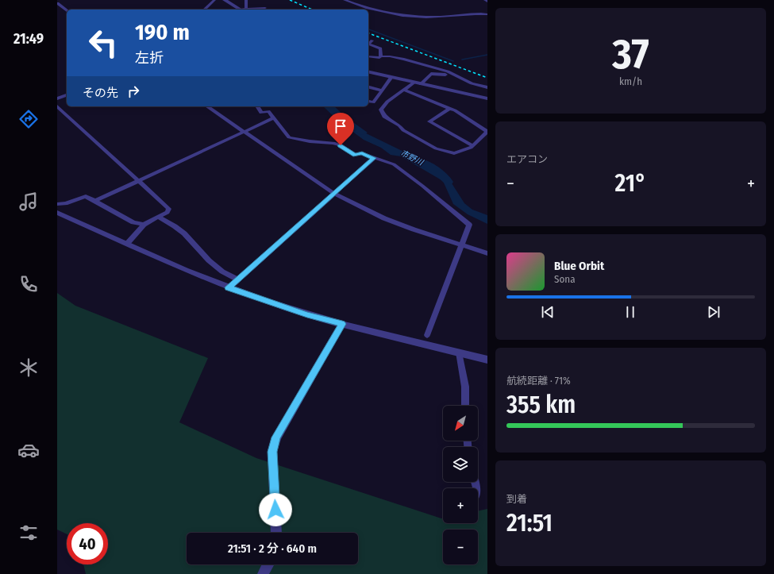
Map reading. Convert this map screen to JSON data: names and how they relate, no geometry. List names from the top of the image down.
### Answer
{
  "water": ["市野川"],
  "north": "bottom left",
  "page": {
    "tabs": "21:49",
    "tile": [
      ["37", "km/h"],
      "エアコン",
      ["航続距離 · 71%", "355 km"],
      ["到着", "21:51"]
    ],
    "turn": ["190 m", "左折"],
    "then": "その先",
    "heat": ["−", "21°", "+"],
    "song": ["Blue Orbit", "Sona"],
    "map_buttons": ["+", "−"],
    "limit": "40",
    "trip": "21:51 · 2 分 · 640 m"
  }
}
